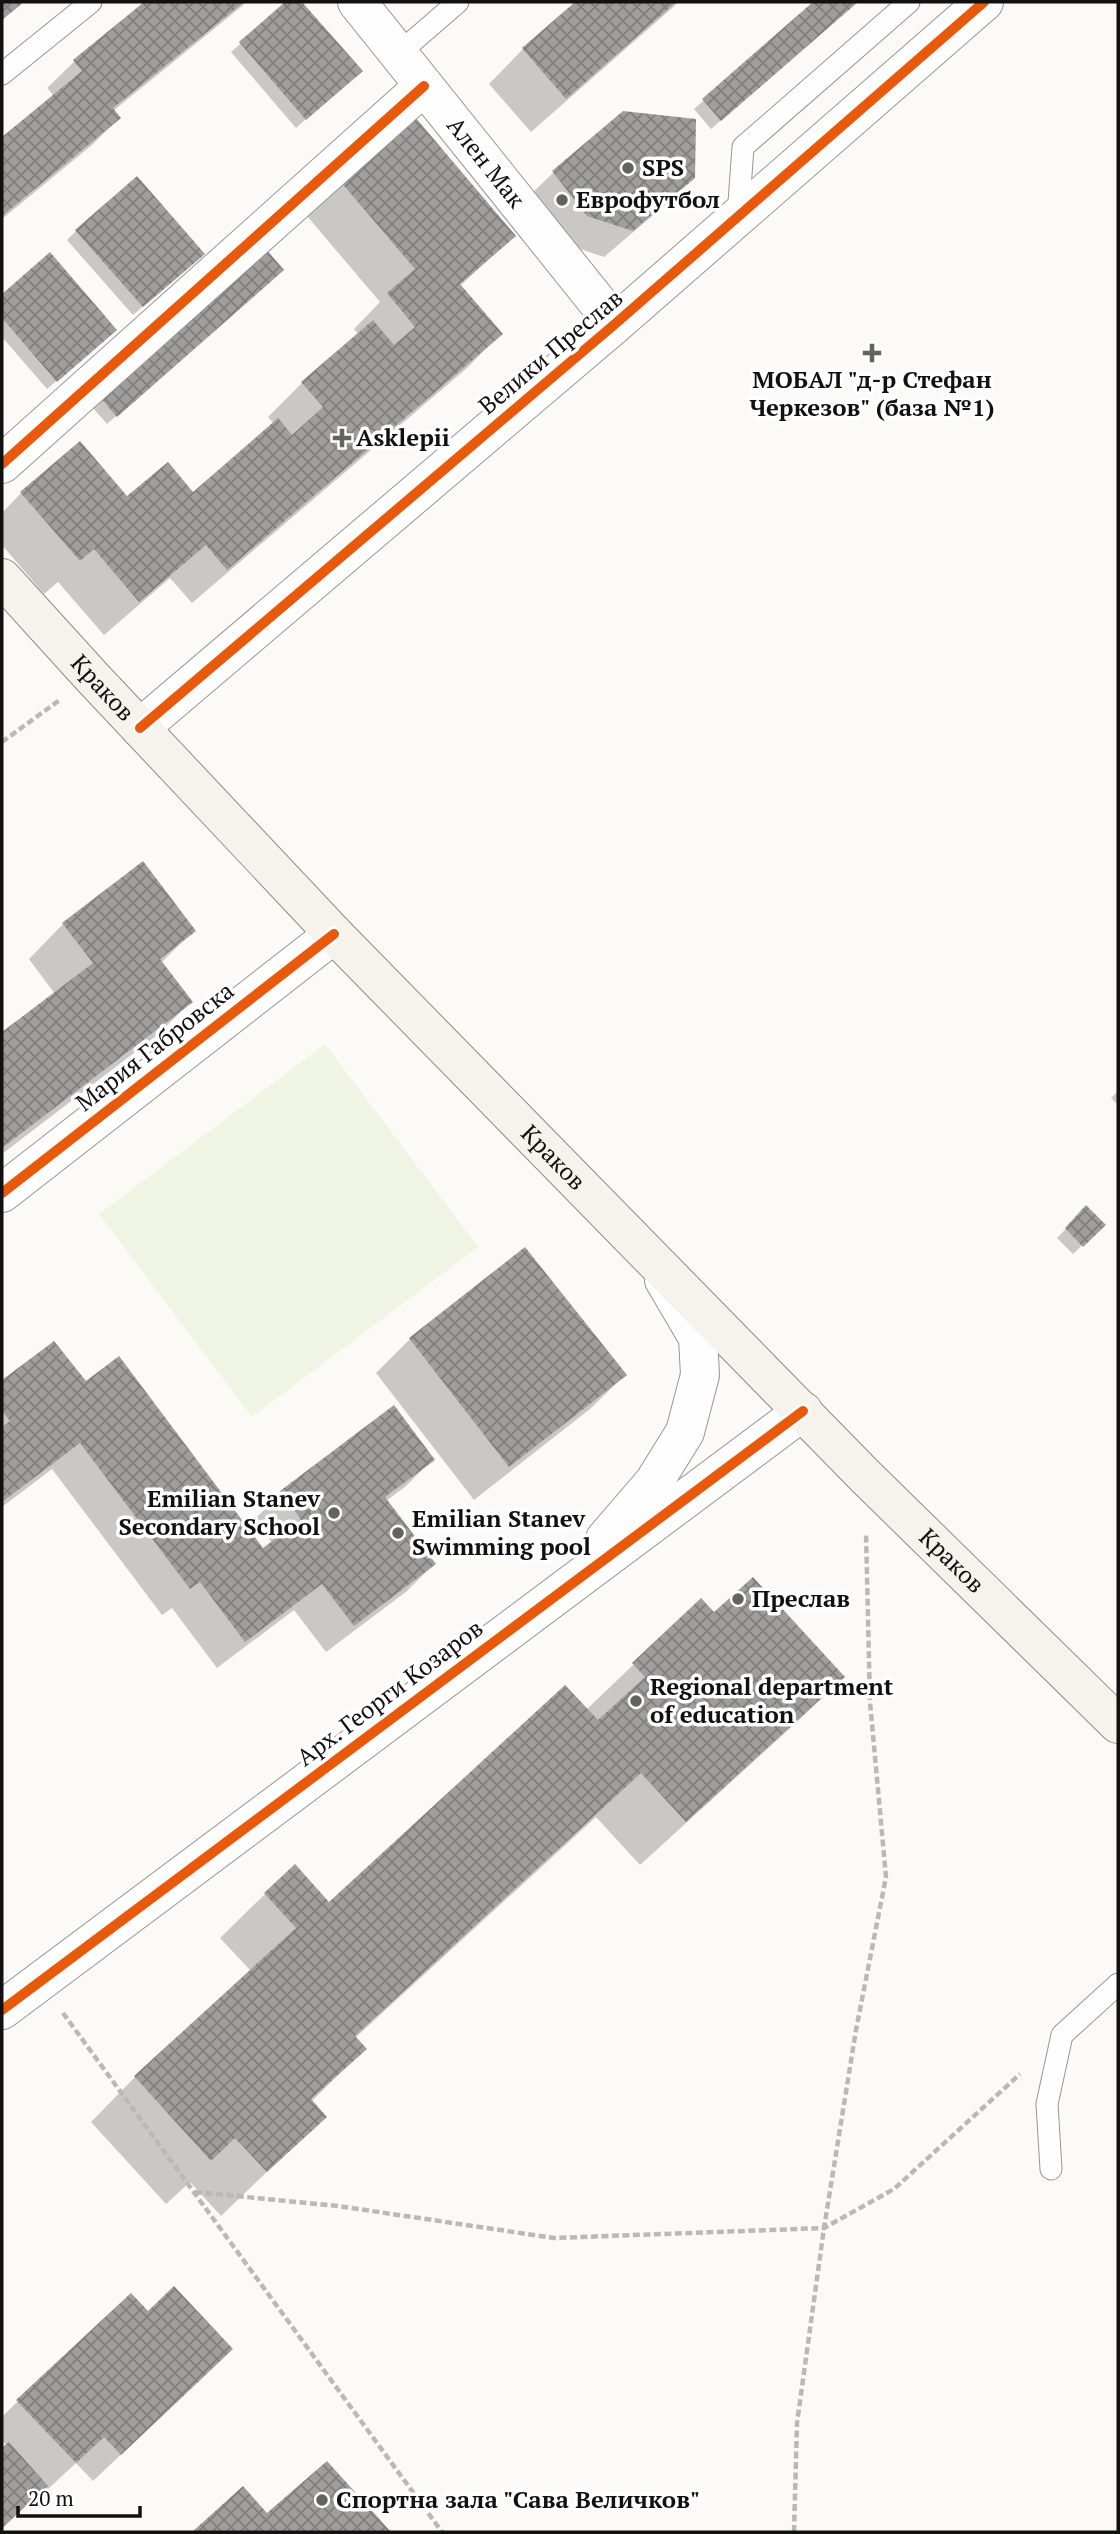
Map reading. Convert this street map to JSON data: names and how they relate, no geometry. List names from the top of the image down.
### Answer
{
  "streets": {
    "main road": ["Краков"],
    "street": [
      "Ален Мак",
      "Велики Преслав",
      "Мария Габровска",
      "Арх. Георги Козаров"
    ]
  },
  "crossings": [
    ["Ален Мак", "Велики Преслав"],
    ["Велики Преслав", "Краков"],
    ["Краков", "Мария Габровска"],
    ["Краков", "Арх. Георги Козаров"]
  ],
  "places": {
    "other": [
      "SPS",
      "Еврофутбол",
      "Emilian Stanev Secondary School",
      "Emilian Stanev Swimming pool",
      "Преслав",
      "Regional department of education",
      "Спортна зала \"Сава Величков\""
    ],
    "health": ["МОБАЛ \"д-р Стефан Черкезов\" (база №1)", "Asklepii"]
  },
  "scale_bar": "20 m"
}
